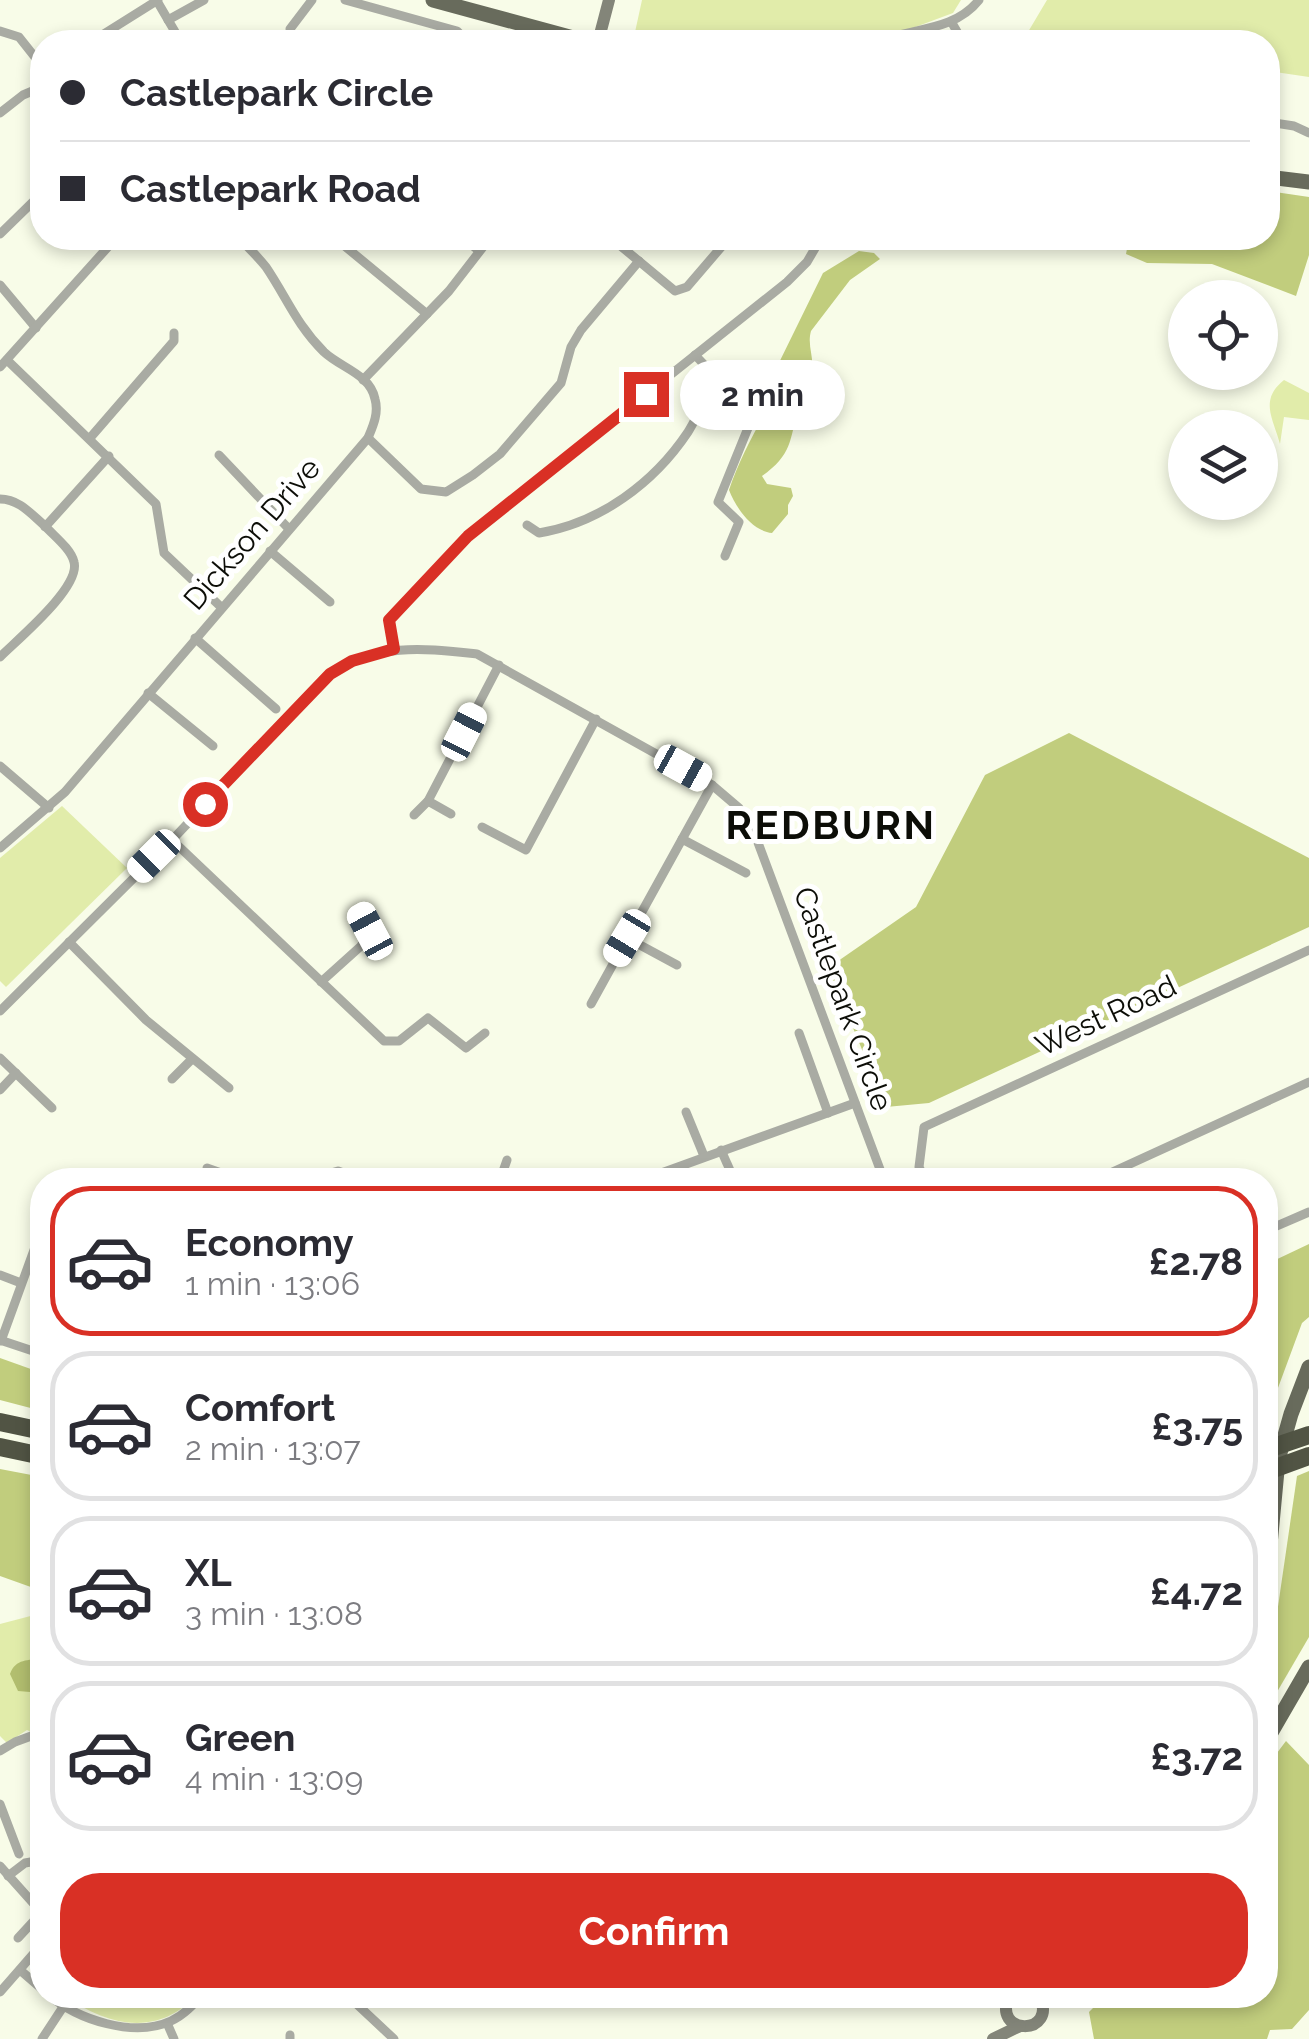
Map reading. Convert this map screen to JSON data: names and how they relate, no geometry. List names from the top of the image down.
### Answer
{
  "streets": {
    "street": ["Dickson Drive", "Castlepark Circle", "West Road"]
  },
  "districts": ["REDBURN"],
  "page": {
    "banner": ["Castlepark Circle", "Castlepark Road"],
    "bubble": "2 min",
    "list": [
      {
        "name": "Economy",
        "note": "1 min · 13:06",
        "value": "£2.78"
      },
      {
        "name": "Comfort",
        "note": "2 min · 13:07",
        "value": "£3.75"
      },
      {
        "name": "XL",
        "note": "3 min · 13:08",
        "value": "£4.72"
      },
      {
        "name": "Green",
        "note": "4 min · 13:09",
        "value": "£3.72"
      }
    ],
    "buttons": "Confirm"
  }
}
